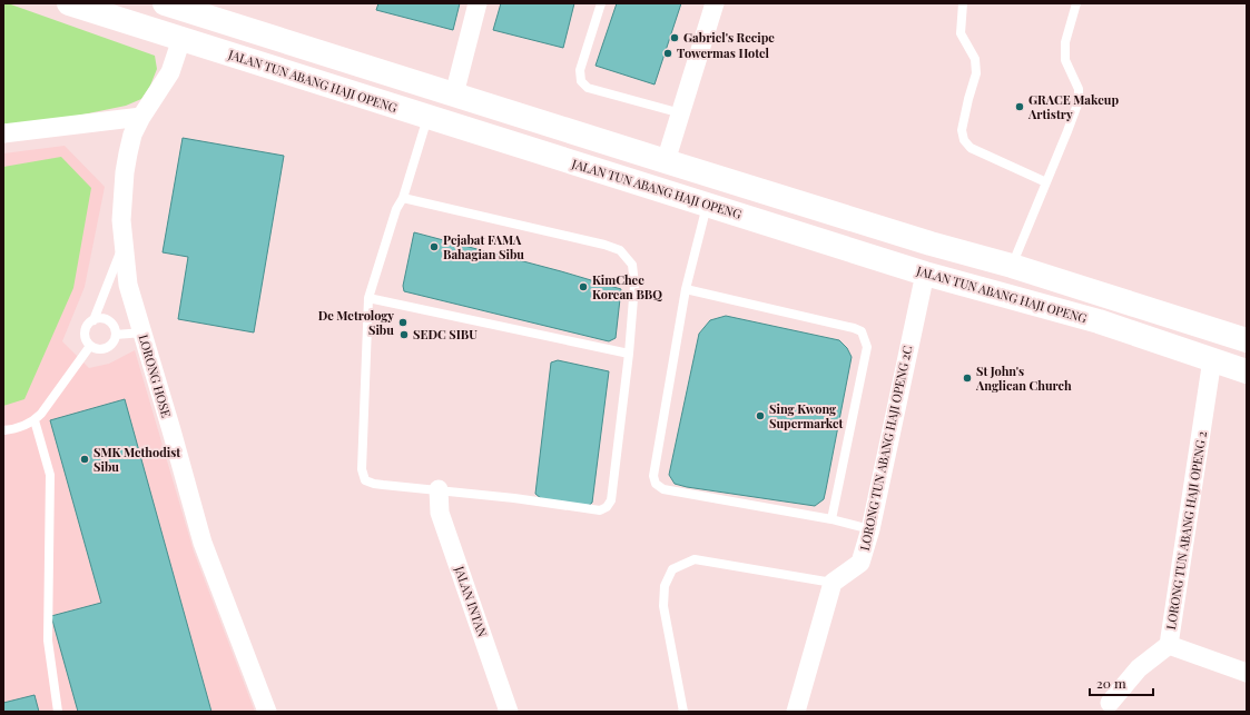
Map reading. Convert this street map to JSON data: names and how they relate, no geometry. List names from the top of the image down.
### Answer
{
  "streets": {
    "main road": ["JALAN TUN ABANG HAJI OPENG"],
    "street": [
      "LORONG HOSE",
      "LORONG TUN ABANG HAJI OPENG 2C",
      "LORONG TUN ABANG HAJI OPENG 2",
      "JALAN INTAN"
    ]
  },
  "crossings": [
    ["JALAN TUN ABANG HAJI OPENG", "LORONG HOSE"],
    ["JALAN TUN ABANG HAJI OPENG", "LORONG TUN ABANG HAJI OPENG 2C"],
    ["JALAN TUN ABANG HAJI OPENG", "LORONG TUN ABANG HAJI OPENG 2"]
  ],
  "places": [
    "Gabriel's Recipe",
    "Towermas Hotel",
    "GRACE Makeup Artistry",
    "Pejabat FAMA Bahagian Sibu",
    "KimChee Korean BBQ",
    "De Metrology Sibu",
    "SEDC SIBU",
    "St John's Anglican Church",
    "Sing Kwong Supermarket",
    "SMK Methodist Sibu"
  ],
  "scale_bar": "20 m"
}
